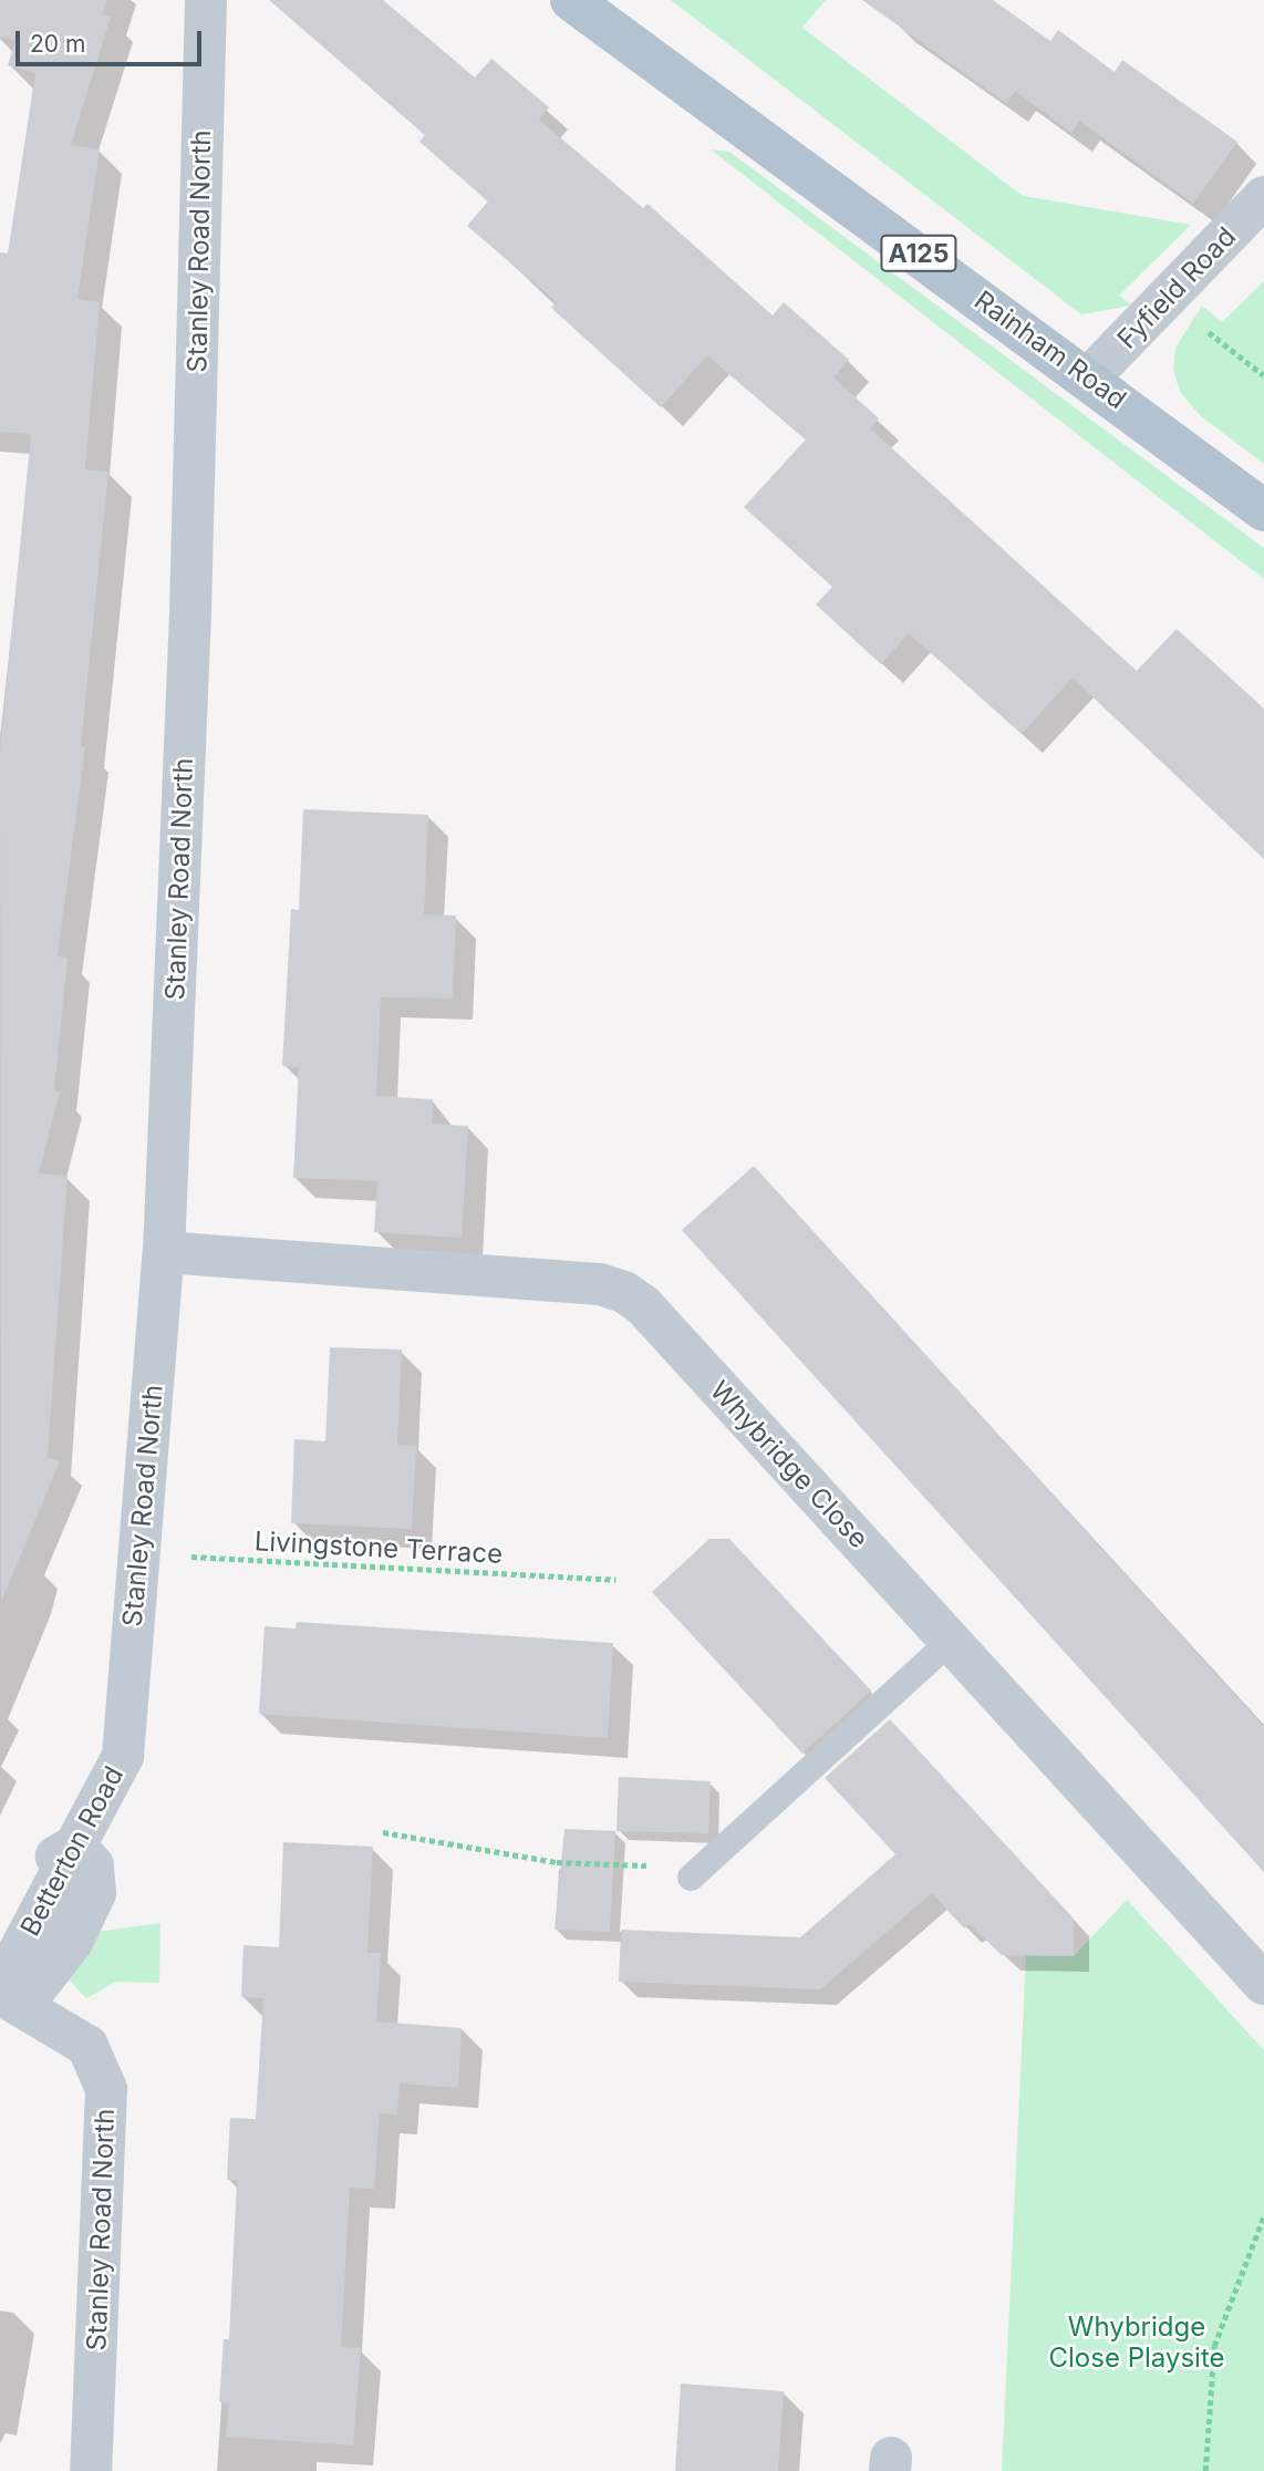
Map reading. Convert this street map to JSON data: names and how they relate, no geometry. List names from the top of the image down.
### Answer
{
  "streets": {
    "main road": ["A125", "Rainham Road"],
    "street": [
      "Stanley Road North",
      "Fyfield Road",
      "Whybridge Close",
      "Betterton Road"
    ],
    "path": ["Livingstone Terrace"]
  },
  "crossings": [
    ["Stanley Road North", "Whybridge Close"],
    ["Stanley Road North", "Livingstone Terrace"],
    ["Stanley Road North", "Betterton Road"],
    ["Fyfield Road", "Rainham Road"]
  ],
  "parks": ["Whybridge Close Playsite"],
  "scale_bar": "20 m"
}
